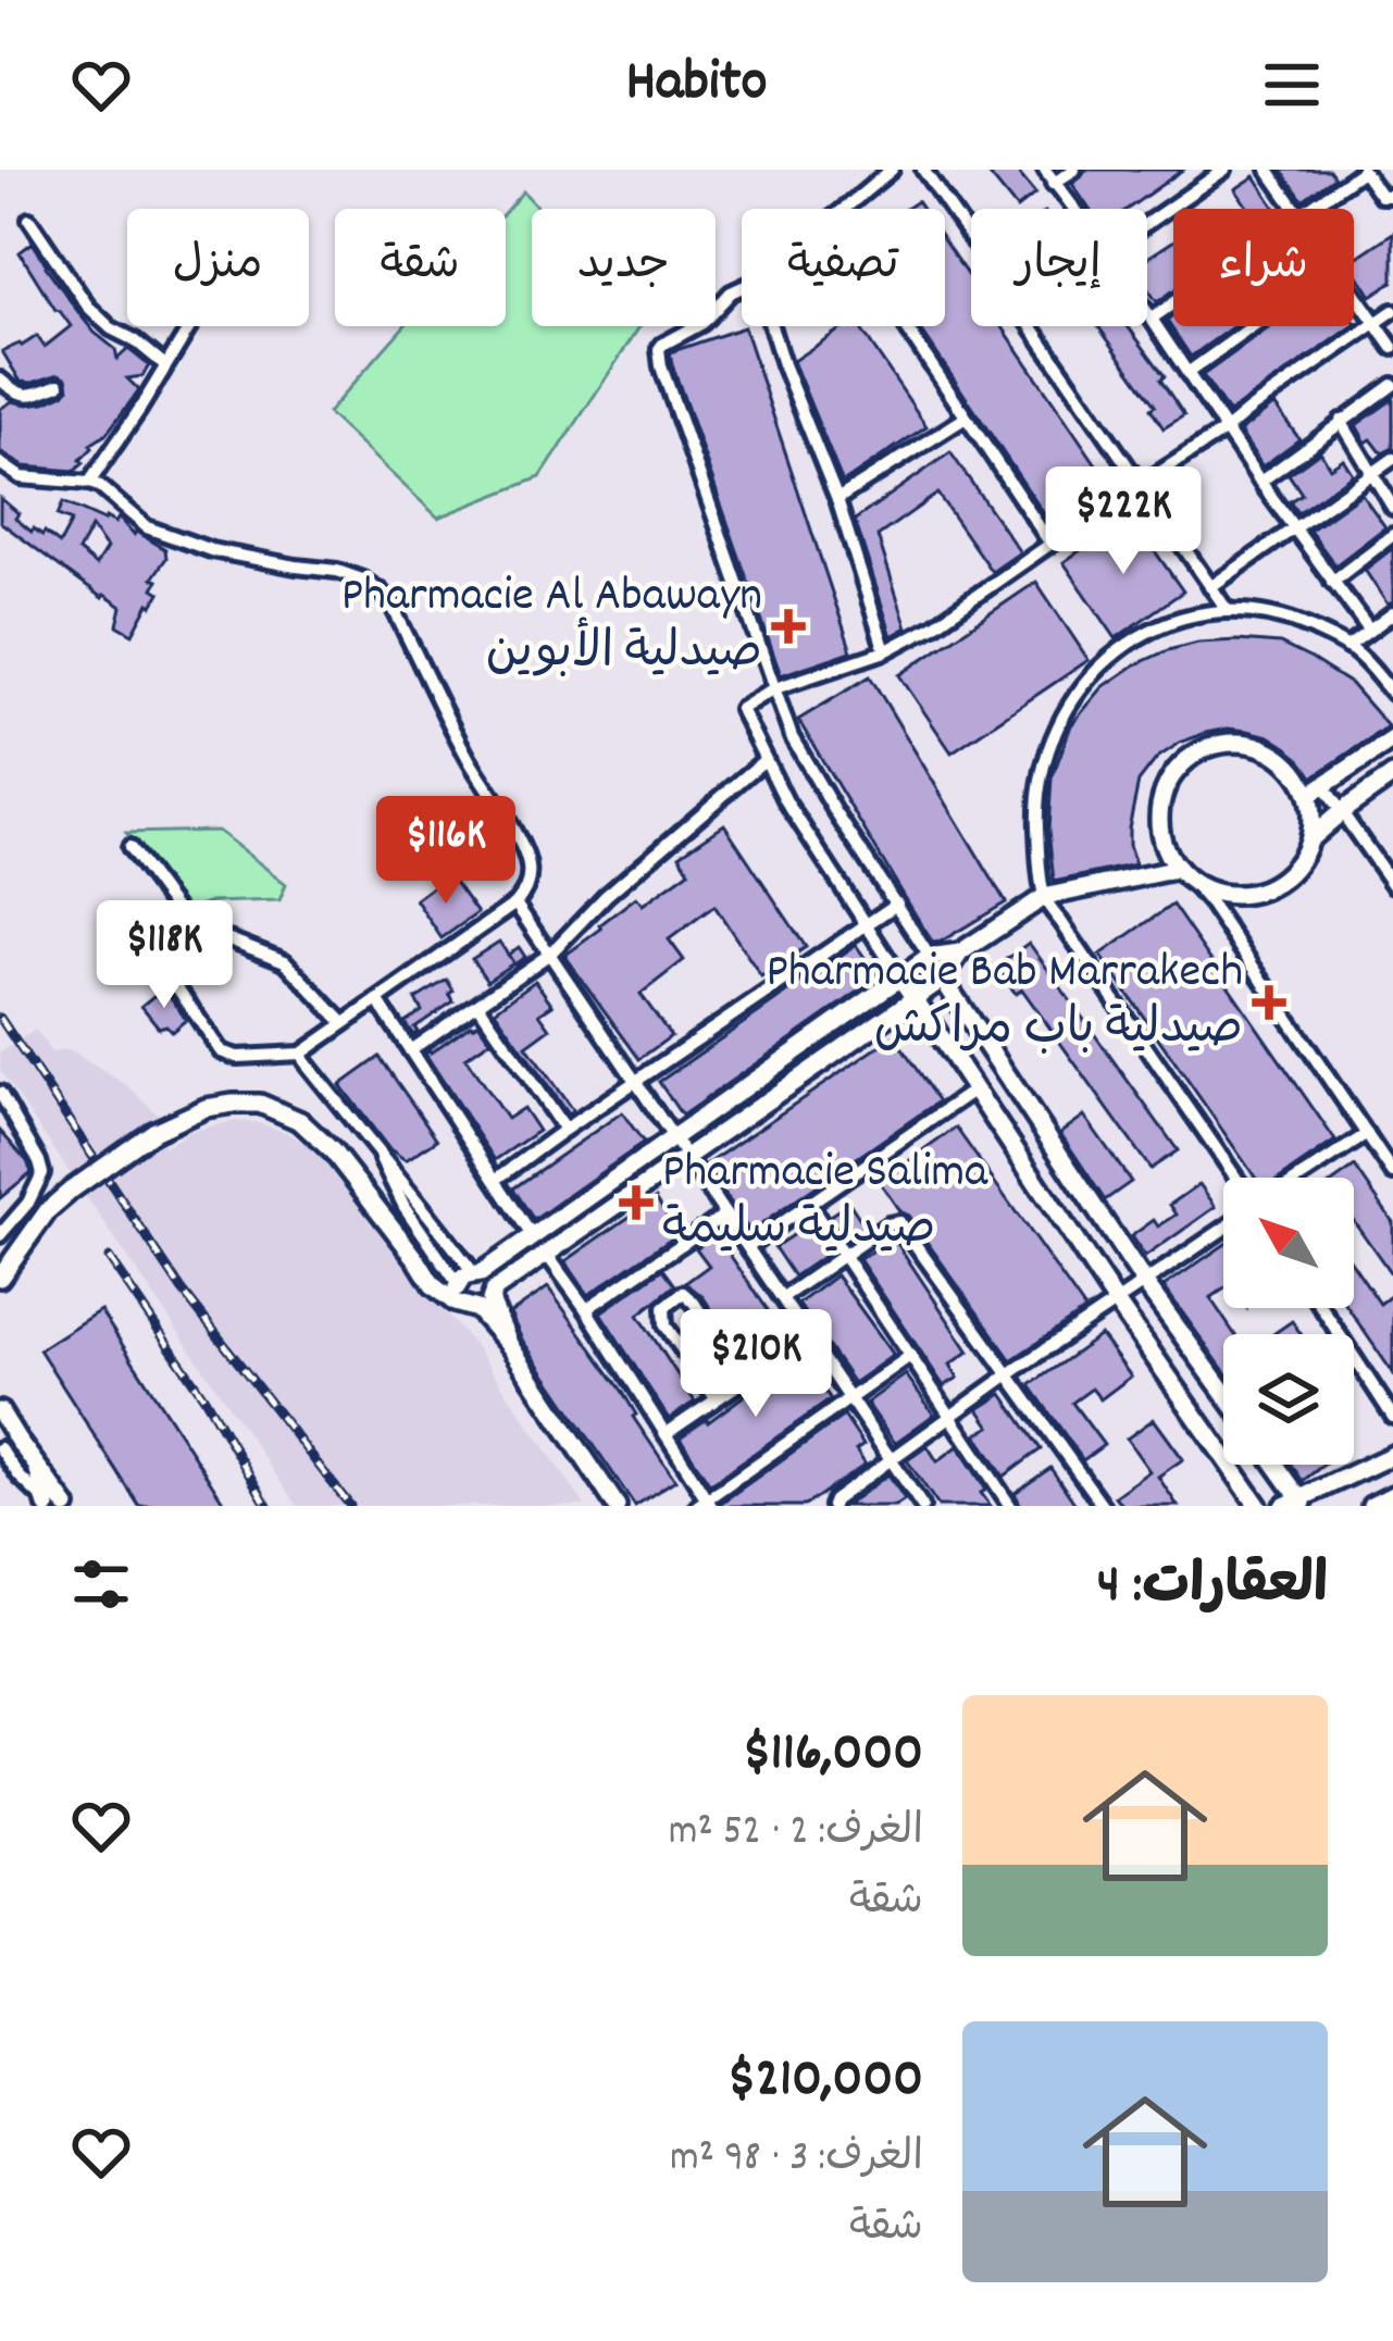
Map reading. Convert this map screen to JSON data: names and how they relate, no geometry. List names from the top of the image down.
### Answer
{
  "places": {
    "health": ["Pharmacie Al Abawayn صيدلية الأبوين", "Pharmacie Bab Marrakech صيدلية باب مراكش", "Pharmacie Salima صيدلية سليمة"]
  },
  "north": "top left",
  "page": {
    "header": "Habito",
    "chip": [
      "شراء",
      "إيجار",
      "تصفية",
      "جديد",
      "شقة",
      "منزل"
    ],
    "price": [
      "$222K",
      "$116K",
      "$118K",
      "$210K"
    ],
    "heading": "العقارات: 4",
    "list": [
      {
        "name": "$116,000",
        "note": "الغرف: 2 · 52 m² · شقة"
      },
      {
        "name": "$210,000",
        "note": "الغرف: 3 · 98 m² · شقة"
      }
    ]
  }
}
